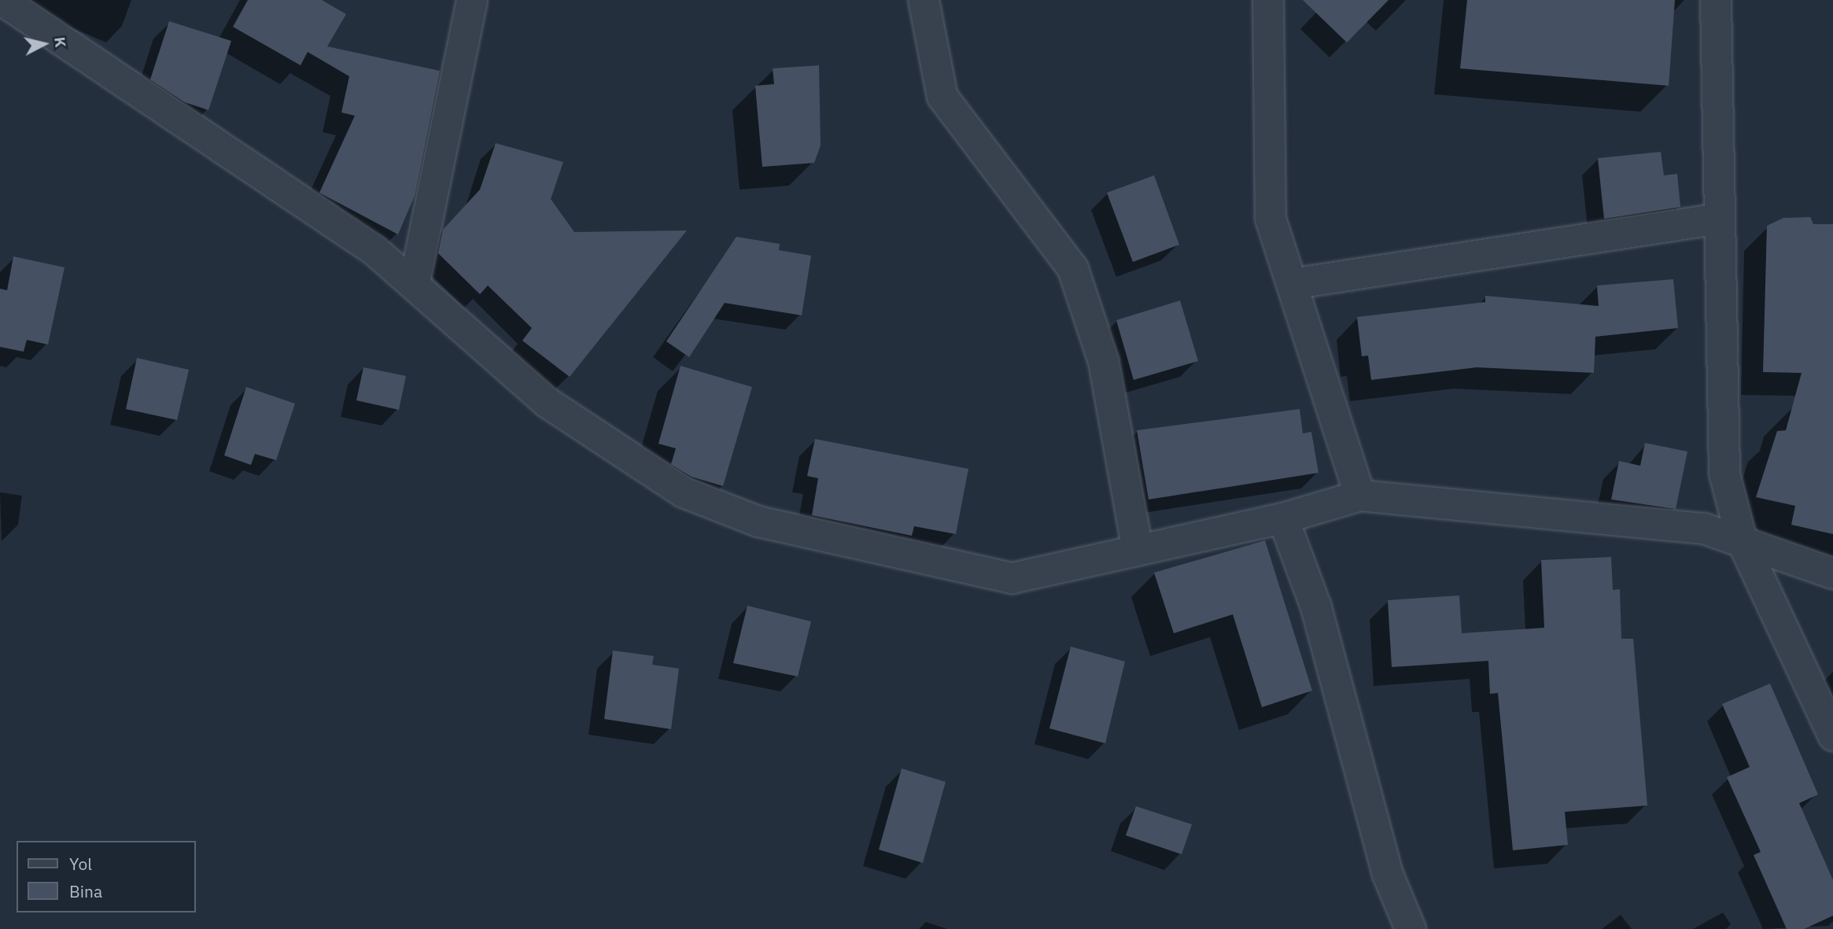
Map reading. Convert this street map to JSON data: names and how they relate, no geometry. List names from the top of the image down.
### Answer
{
  "legend": ["Yol", "Bina"],
  "north": "right"
}
